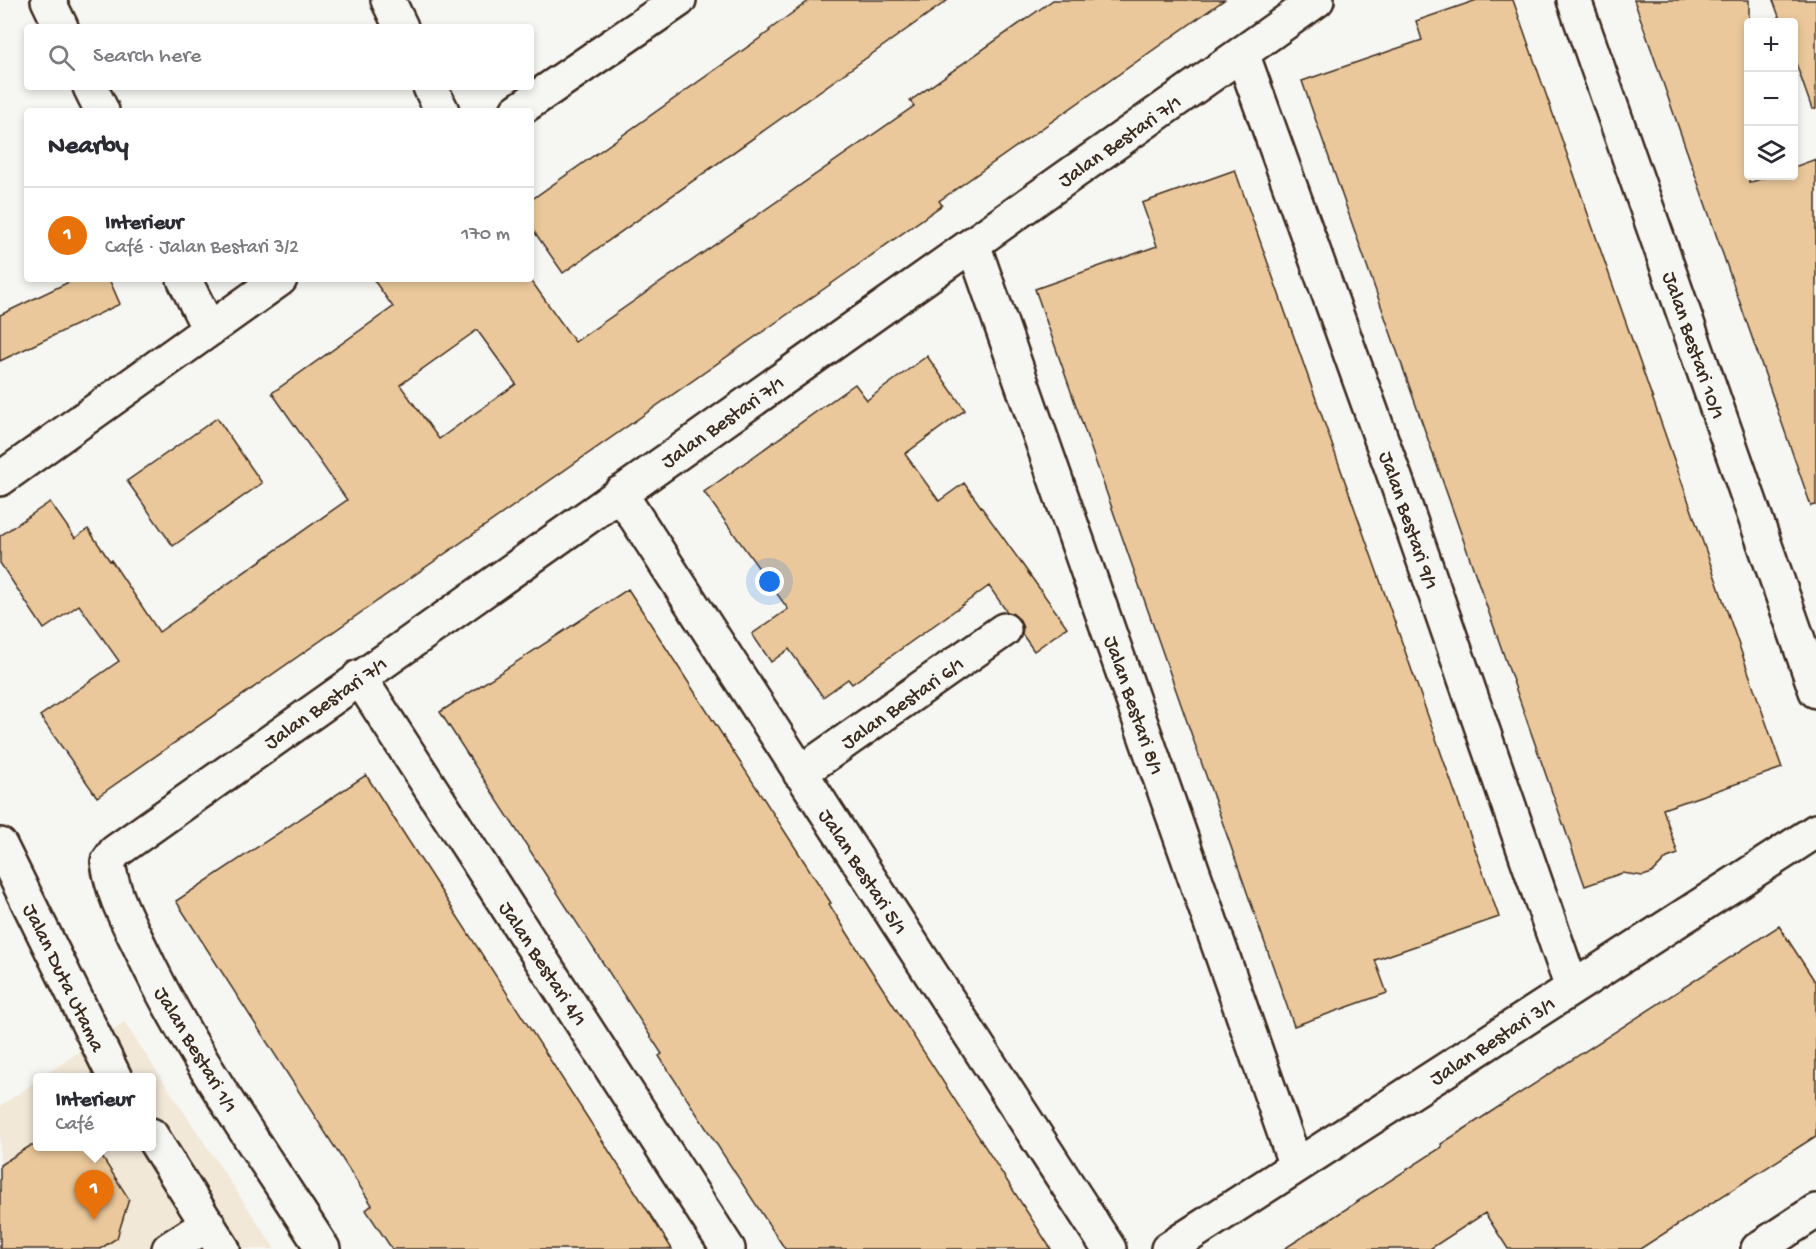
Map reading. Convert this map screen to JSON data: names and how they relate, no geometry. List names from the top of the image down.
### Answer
{
  "streets": {
    "street": [
      "Jalan Bestari 7/1",
      "Jalan Bestari 10/1",
      "Jalan Bestari 9/1",
      "Jalan Bestari 6/1",
      "Jalan Bestari 8/1",
      "Jalan Bestari 5/1",
      "Jalan Bestari 4/1",
      "Jalan Duta Utama",
      "Jalan Bestari 3/1",
      "Jalan Bestari 1/1"
    ]
  },
  "crossings": [
    ["Jalan Bestari 7/1", "Jalan Bestari 9/1"],
    ["Jalan Bestari 7/1", "Jalan Bestari 8/1"],
    ["Jalan Bestari 7/1", "Jalan Bestari 5/1"],
    ["Jalan Bestari 7/1", "Jalan Bestari 4/1"],
    ["Jalan Bestari 7/1", "Jalan Bestari 1/1"],
    ["Jalan Bestari 9/1", "Jalan Bestari 3/1"],
    ["Jalan Bestari 6/1", "Jalan Bestari 5/1"],
    ["Jalan Bestari 8/1", "Jalan Bestari 3/1"]
  ],
  "page": {
    "map_buttons": ["+", "−"],
    "search": "Search here",
    "heading": "Nearby",
    "list": [
      {
        "mark": "1",
        "name": "Interieur",
        "note": "Café · Jalan Bestari 3/2",
        "value": "170 m"
      }
    ],
    "popup": ["Interieur", "Café"],
    "pins": "1"
  }
}
